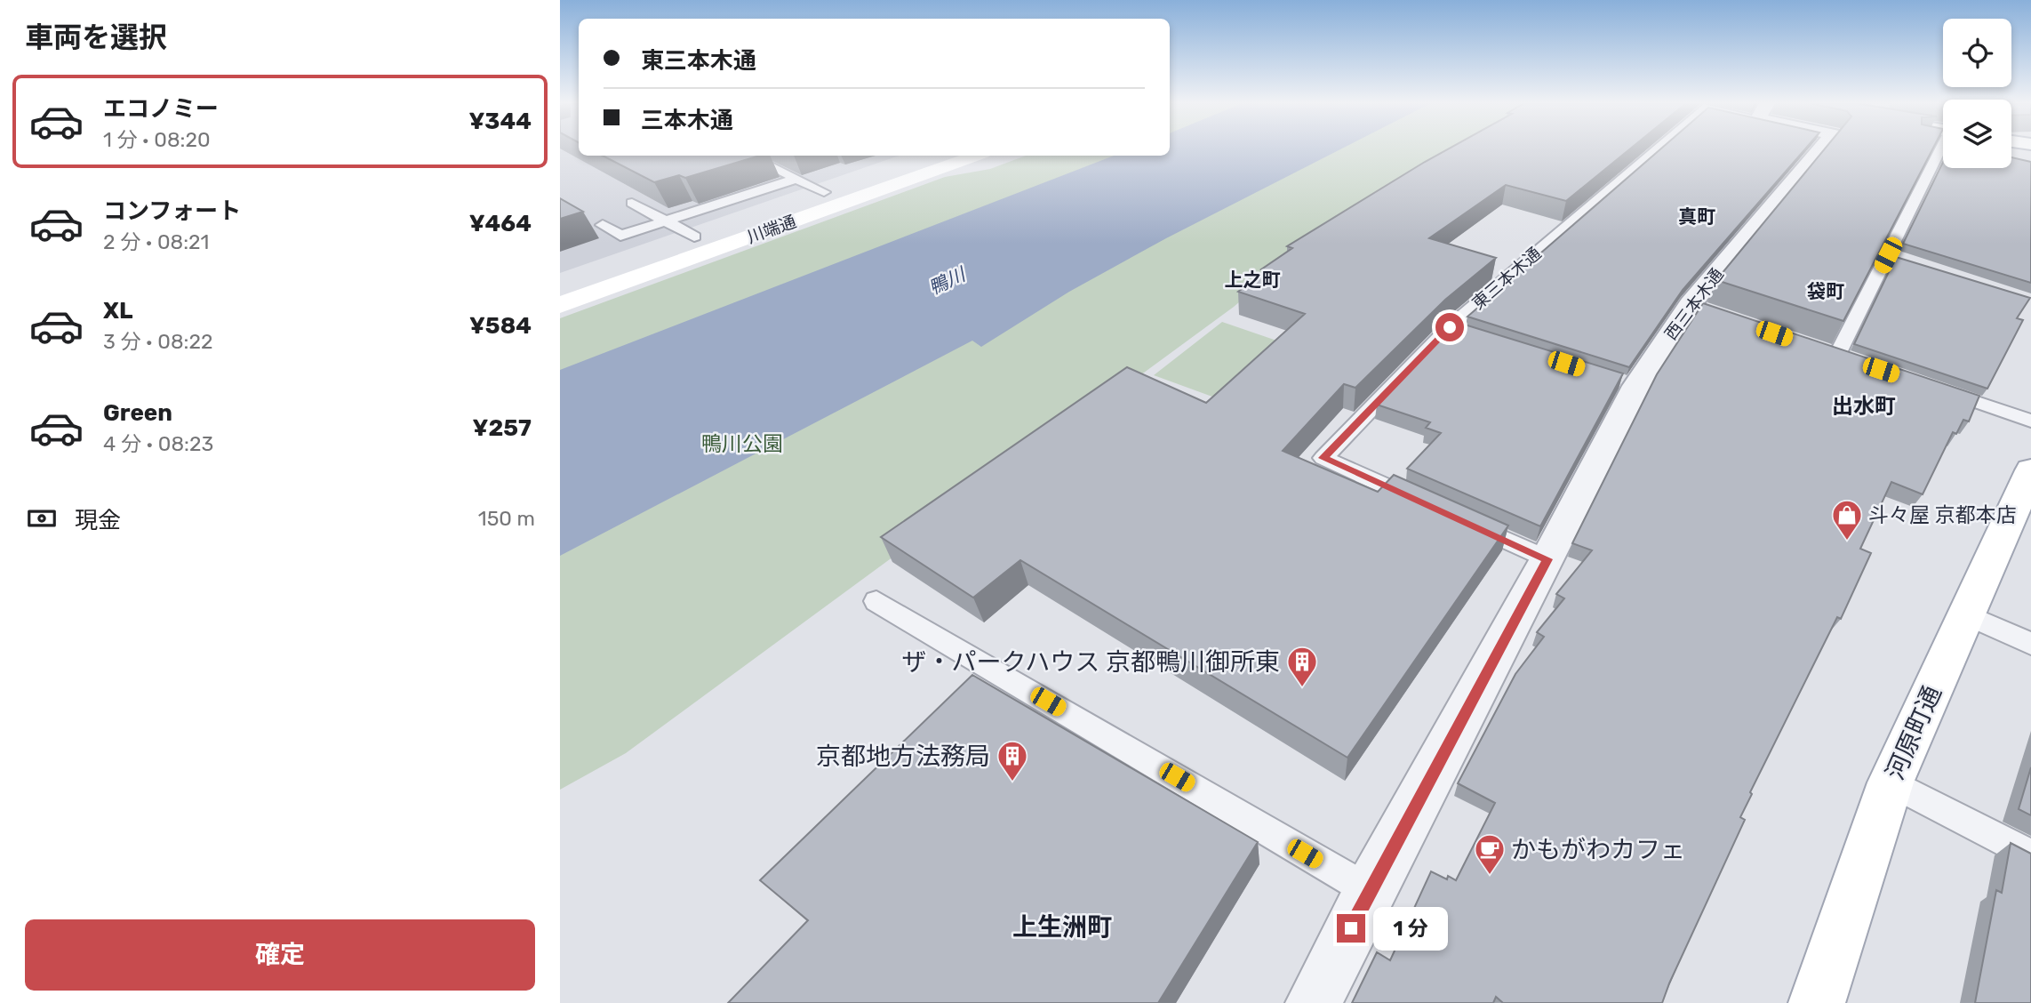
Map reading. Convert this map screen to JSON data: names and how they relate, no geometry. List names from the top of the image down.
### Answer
{
  "streets": {
    "street": ["川端通", "西三本木通", "河原町通"],
    "lane": ["東三本木通"]
  },
  "districts": [
    "真町",
    "上之町",
    "袋町",
    "出水町",
    "上生洲町"
  ],
  "water": ["鴨川"],
  "parks": ["鴨川公園"],
  "places": {
    "shop": ["斗々屋 京都本店"],
    "building": ["ザ・パークハウス 京都鴨川御所東", "京都地方法務局"],
    "cafe": ["かもがわカフェ"]
  },
  "page": {
    "heading": "車両を選択",
    "banner": ["東三本木通", "三本木通"],
    "list": [
      {
        "name": "エコノミー",
        "note": "1 分 · 08:20",
        "value": "¥344"
      },
      {
        "name": "コンフォート",
        "note": "2 分 · 08:21",
        "value": "¥464"
      },
      {
        "name": "XL",
        "note": "3 分 · 08:22",
        "value": "¥584"
      },
      {
        "name": "Green",
        "note": "4 分 · 08:23",
        "value": "¥257"
      }
    ],
    "pay": ["現金", "150 m"],
    "buttons": "確定",
    "bubble": "1 分"
  }
}
